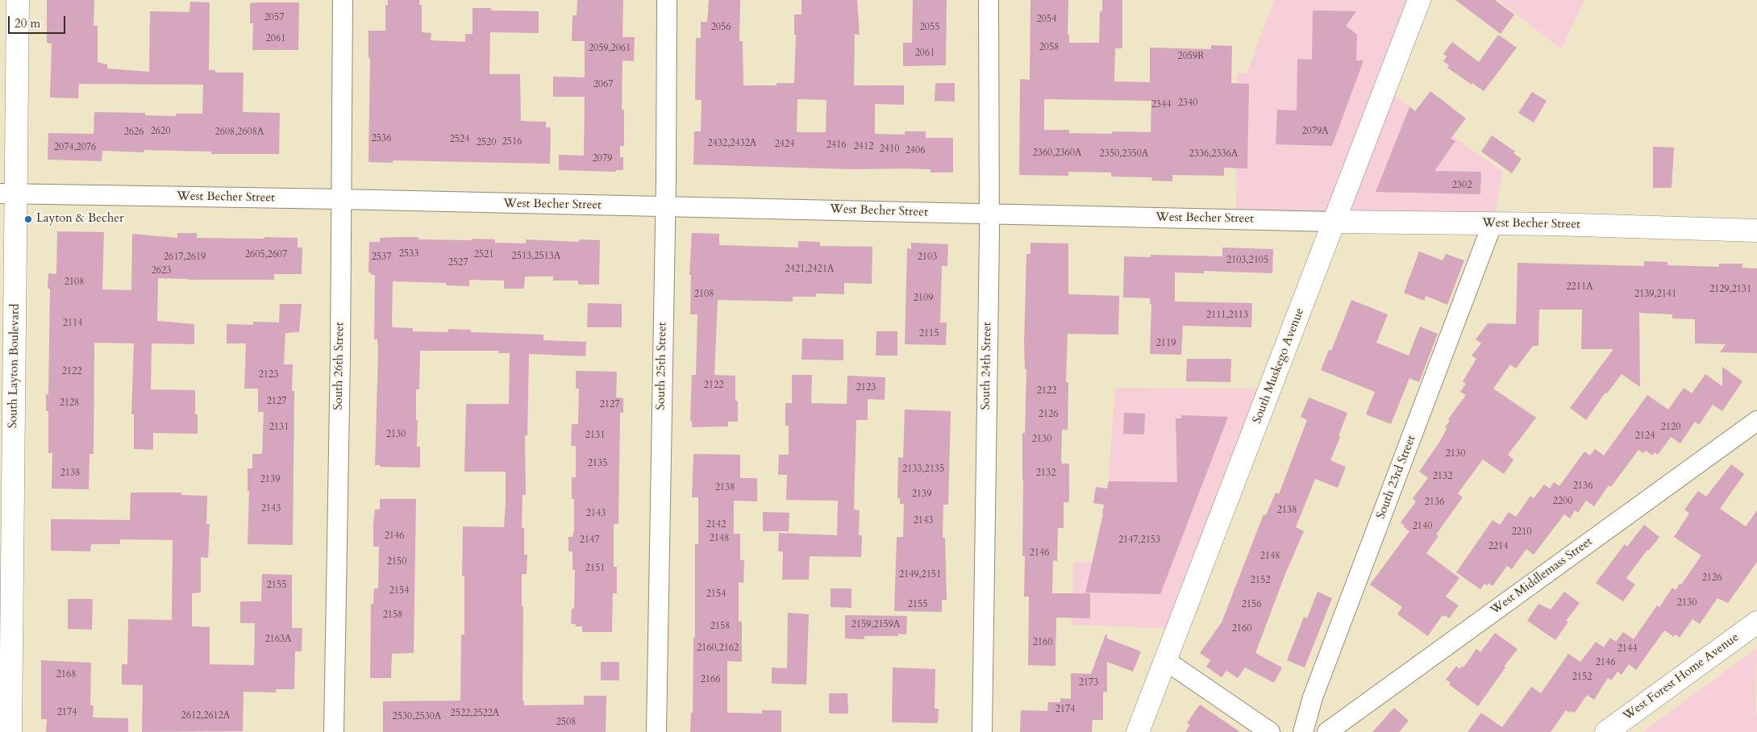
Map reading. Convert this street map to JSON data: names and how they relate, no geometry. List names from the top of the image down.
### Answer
{
  "streets": {
    "street": [
      "West Becher Street",
      "South Layton Boulevard",
      "South 26th Street",
      "South 25th Street",
      "South 24th Street",
      "South Muskego Avenue",
      "South 23rd Street",
      "West Middlemass Street",
      "West Forest Home Avenue"
    ]
  },
  "crossings": [
    ["West Becher Street", "South Layton Boulevard"],
    ["West Becher Street", "South 26th Street"],
    ["West Becher Street", "South 25th Street"],
    ["West Becher Street", "South 24th Street"],
    ["West Becher Street", "South Muskego Avenue"],
    ["West Becher Street", "South 23rd Street"]
  ],
  "places": ["Layton & Becher"],
  "house_numbers": [
    "2057",
    "2054",
    "2056",
    "2055",
    "2061",
    "2058",
    "2059,2061",
    "2061",
    "2059R",
    "2067",
    "2340",
    "2344",
    "2620",
    "2079A",
    "2626",
    "2608,2608A",
    "2536",
    "2524",
    "2516",
    "2520",
    "2432,2432A",
    "2424",
    "2416",
    "2412",
    "2074,2076",
    "2410",
    "2406",
    "2360,2360A",
    "2350,2350A",
    "2336,2336A",
    "2079",
    "2302",
    "2533",
    "2605,2607",
    "2521",
    "2513,2513A",
    "2617,2619",
    "2537",
    "2103",
    "2103,2105",
    "2527",
    "2421,2421A",
    "2623",
    "2108",
    "2211A",
    "2129,2131",
    "2108",
    "2139,2141",
    "2109",
    "2111,2113",
    "2114",
    "2115",
    "2119",
    "2122",
    "2123",
    "2122",
    "2123",
    "2122",
    "2127",
    "2128",
    "2127",
    "2126",
    "2131",
    "2120",
    "2130",
    "2131",
    "2124",
    "2130",
    "2130",
    "2135",
    "2133,2135",
    "2138",
    "2132",
    "2132",
    "2139",
    "2136",
    "2138",
    "2139",
    "2200",
    "2136",
    "2143",
    "2138",
    "2143",
    "2143",
    "2142",
    "2140",
    "2210",
    "2146",
    "2148",
    "2147",
    "2147,2153",
    "2214",
    "2146",
    "2148",
    "2150",
    "2151",
    "2149,2151",
    "2126",
    "2152",
    "2155",
    "2154",
    "2154",
    "2130",
    "2155",
    "2156",
    "2158",
    "2159,2159A",
    "2158",
    "2160",
    "2163A",
    "2160",
    "2160,2162",
    "2144",
    "2146",
    "2168",
    "2152",
    "2166",
    "2173",
    "2174",
    "2174",
    "2522,2522A",
    "2612,2612A",
    "2530,2530A",
    "2508"
  ],
  "scale_bar": "20 m"
}
